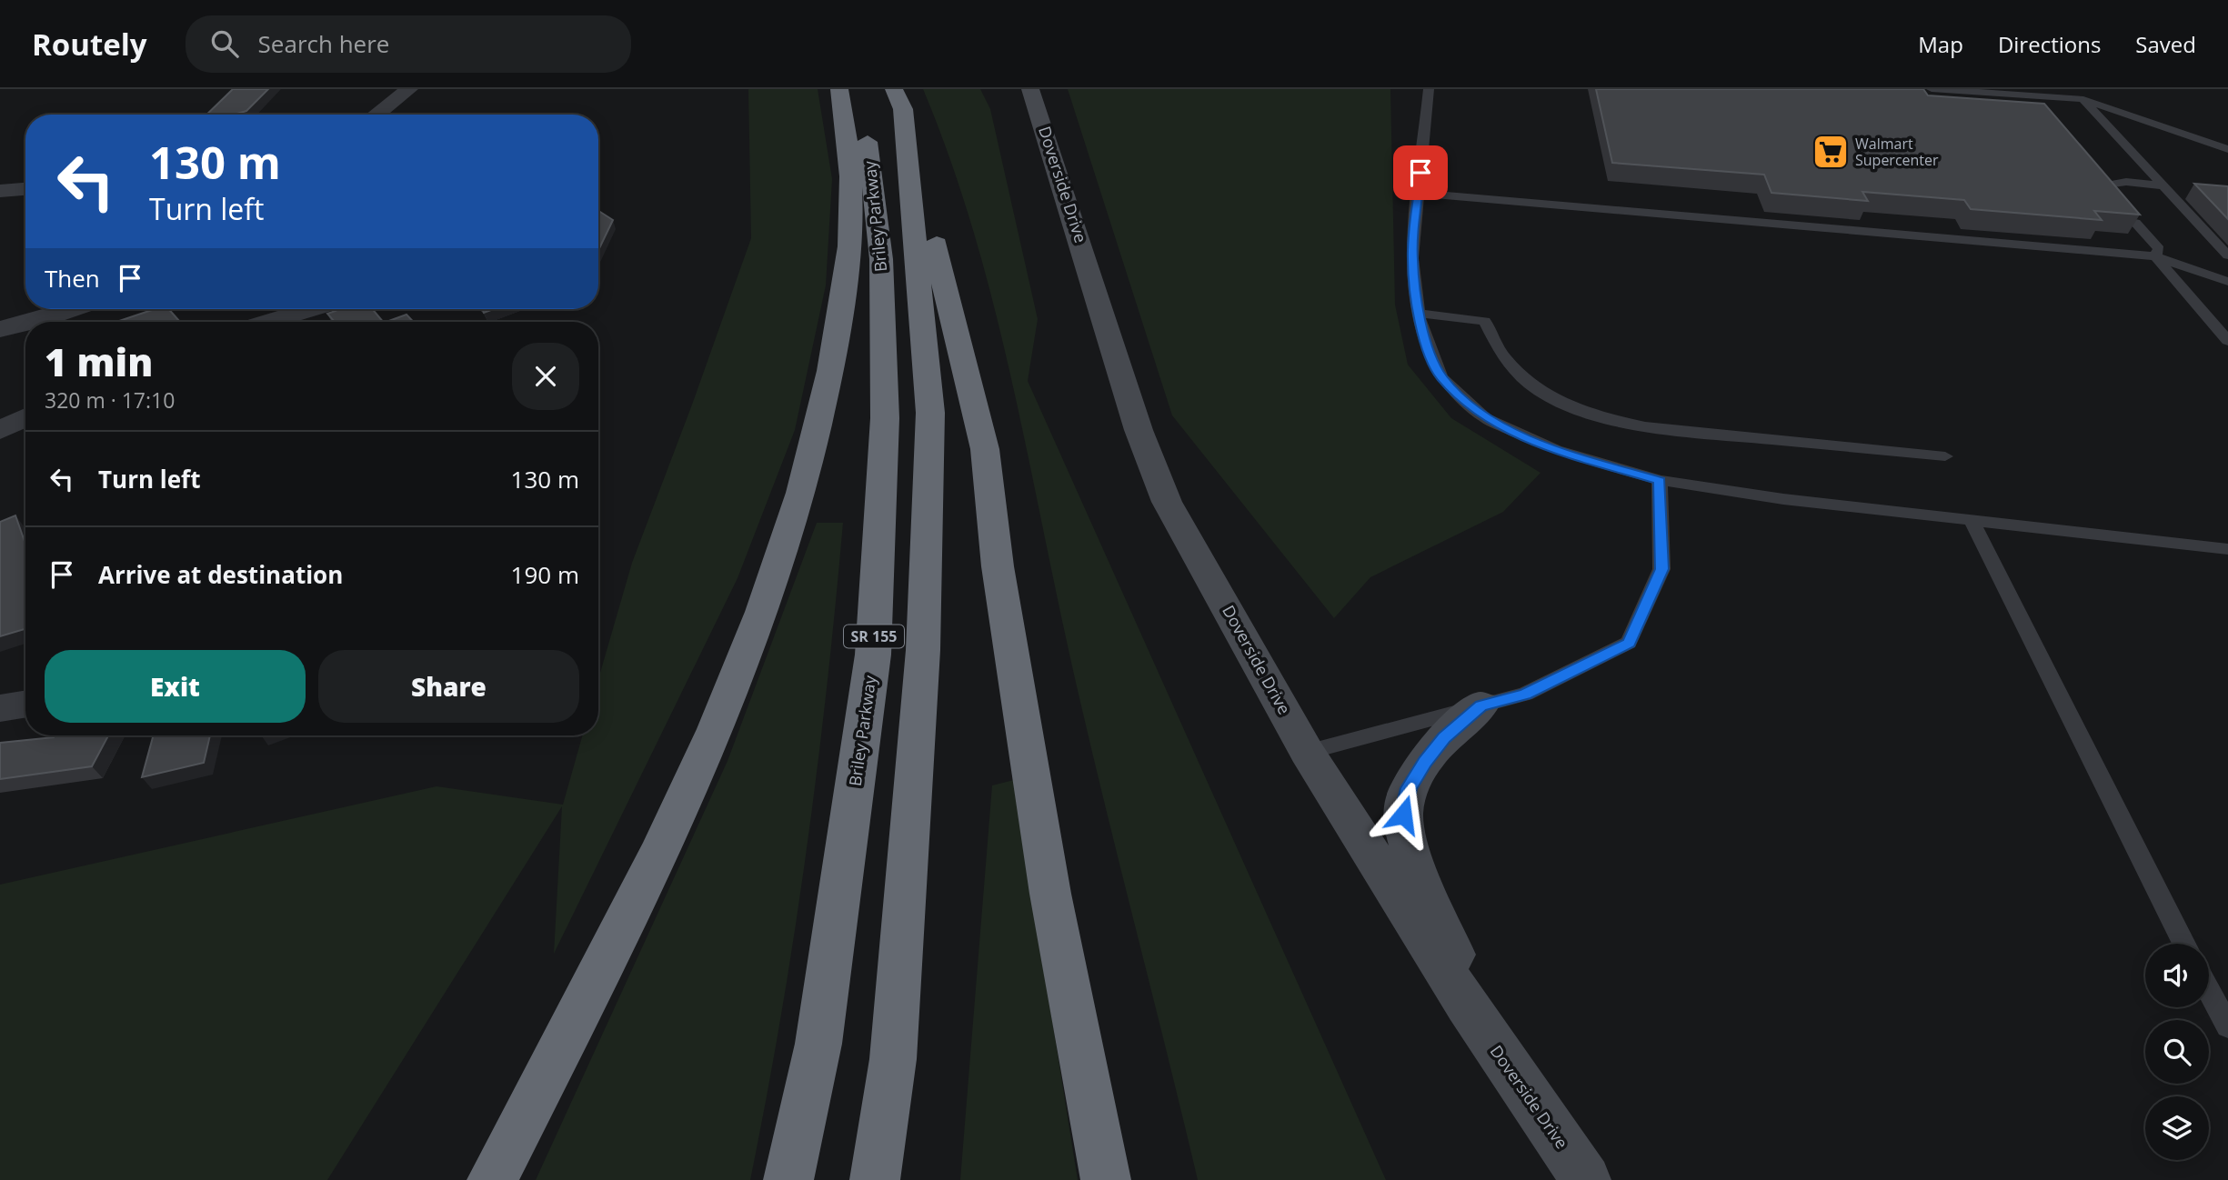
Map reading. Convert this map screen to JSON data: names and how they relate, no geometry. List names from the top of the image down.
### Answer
{
  "streets": {
    "highway": ["Briley Parkway", "SR 155"],
    "street": ["Doverside Drive"]
  },
  "places": {
    "supermarket": ["Walmart Supercenter"]
  },
  "page": {
    "header": "Routely",
    "search": "Search here",
    "nav": ["Map", "Directions", "Saved"],
    "turn": ["130 m", "Turn left"],
    "then": "Then",
    "heading": ["1 min", "320 m · 17:10"],
    "list": [
      {
        "name": "Turn left",
        "value": "130 m"
      },
      {
        "name": "Arrive at destination",
        "value": "190 m"
      }
    ],
    "buttons": ["Exit", "Share"]
  }
}
